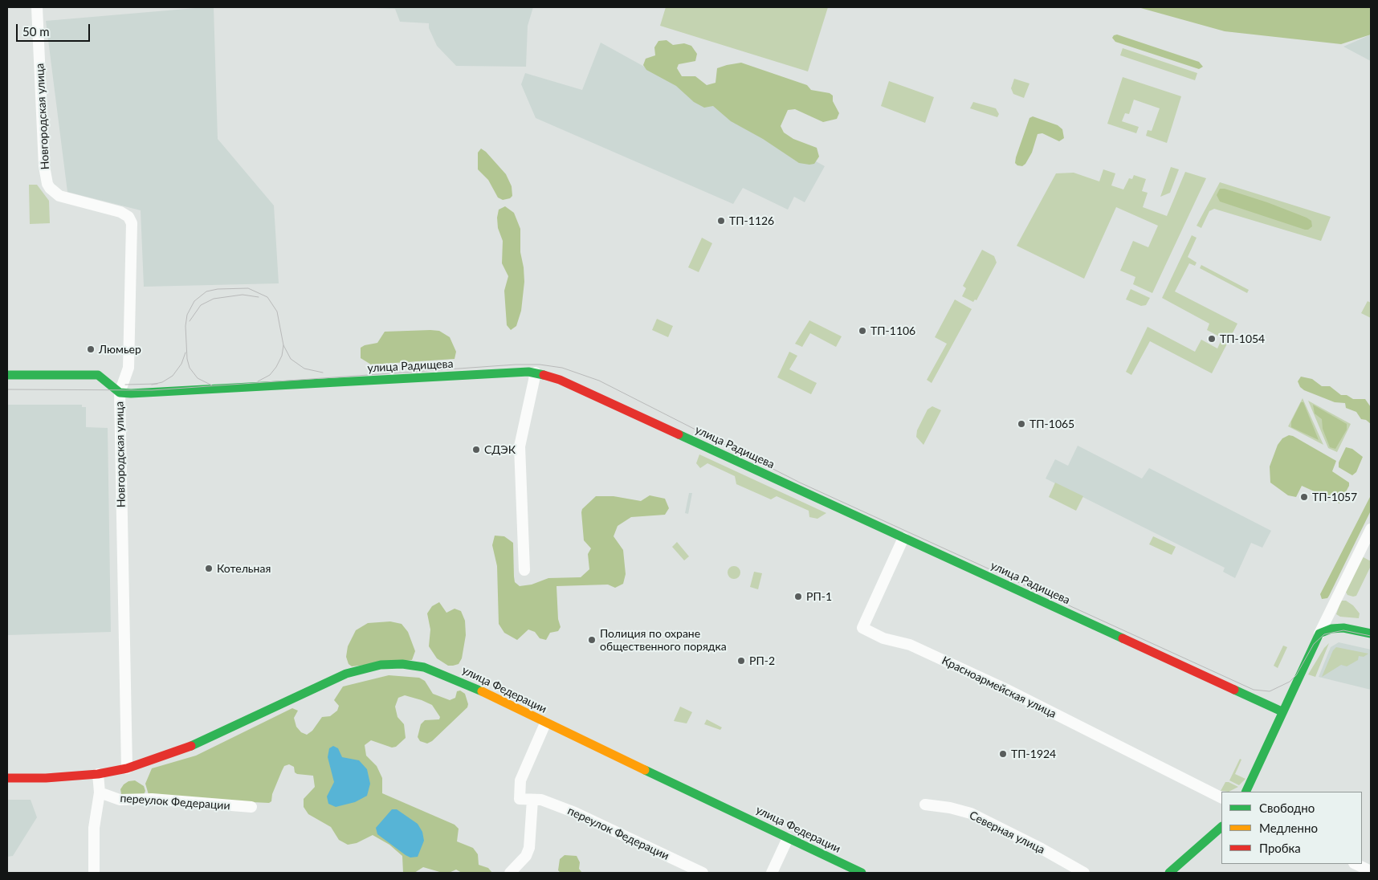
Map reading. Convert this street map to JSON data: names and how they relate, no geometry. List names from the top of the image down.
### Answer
{
  "streets": {
    "street": [
      "Новгородская улица",
      "улица Радищева",
      "Красноармейская улица",
      "улица Федерации",
      "переулок Федерации",
      "Северная улица"
    ]
  },
  "crossings": [
    ["Новгородская улица", "улица Радищева"],
    ["Новгородская улица", "улица Федерации"],
    ["улица Радищева", "Красноармейская улица"],
    ["улица Федерации", "переулок Федерации"]
  ],
  "places": [
    "ТП-1126",
    "ТП-1106",
    "ТП-1054",
    "Люмьер",
    "ТП-1065",
    "СДЭК",
    "ТП-1057",
    "Котельная",
    "РП-1",
    "Полиция по охране общественного порядка",
    "РП-2",
    "ТП-1924"
  ],
  "legend": ["Свободно", "Медленно", "Пробка"],
  "scale_bar": "50 m"
}
